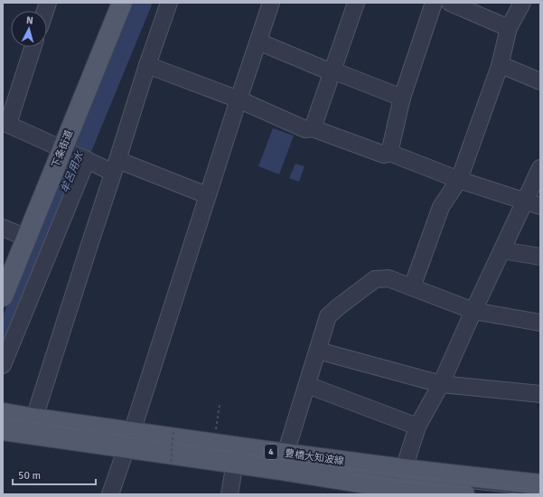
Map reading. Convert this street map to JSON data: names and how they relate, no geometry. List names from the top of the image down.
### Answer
{
  "streets": {
    "main road": ["下条街道", "4", "豊橋大知波線"]
  },
  "water": ["牟呂用水"],
  "scale_bar": "50 m",
  "north": "top"
}
